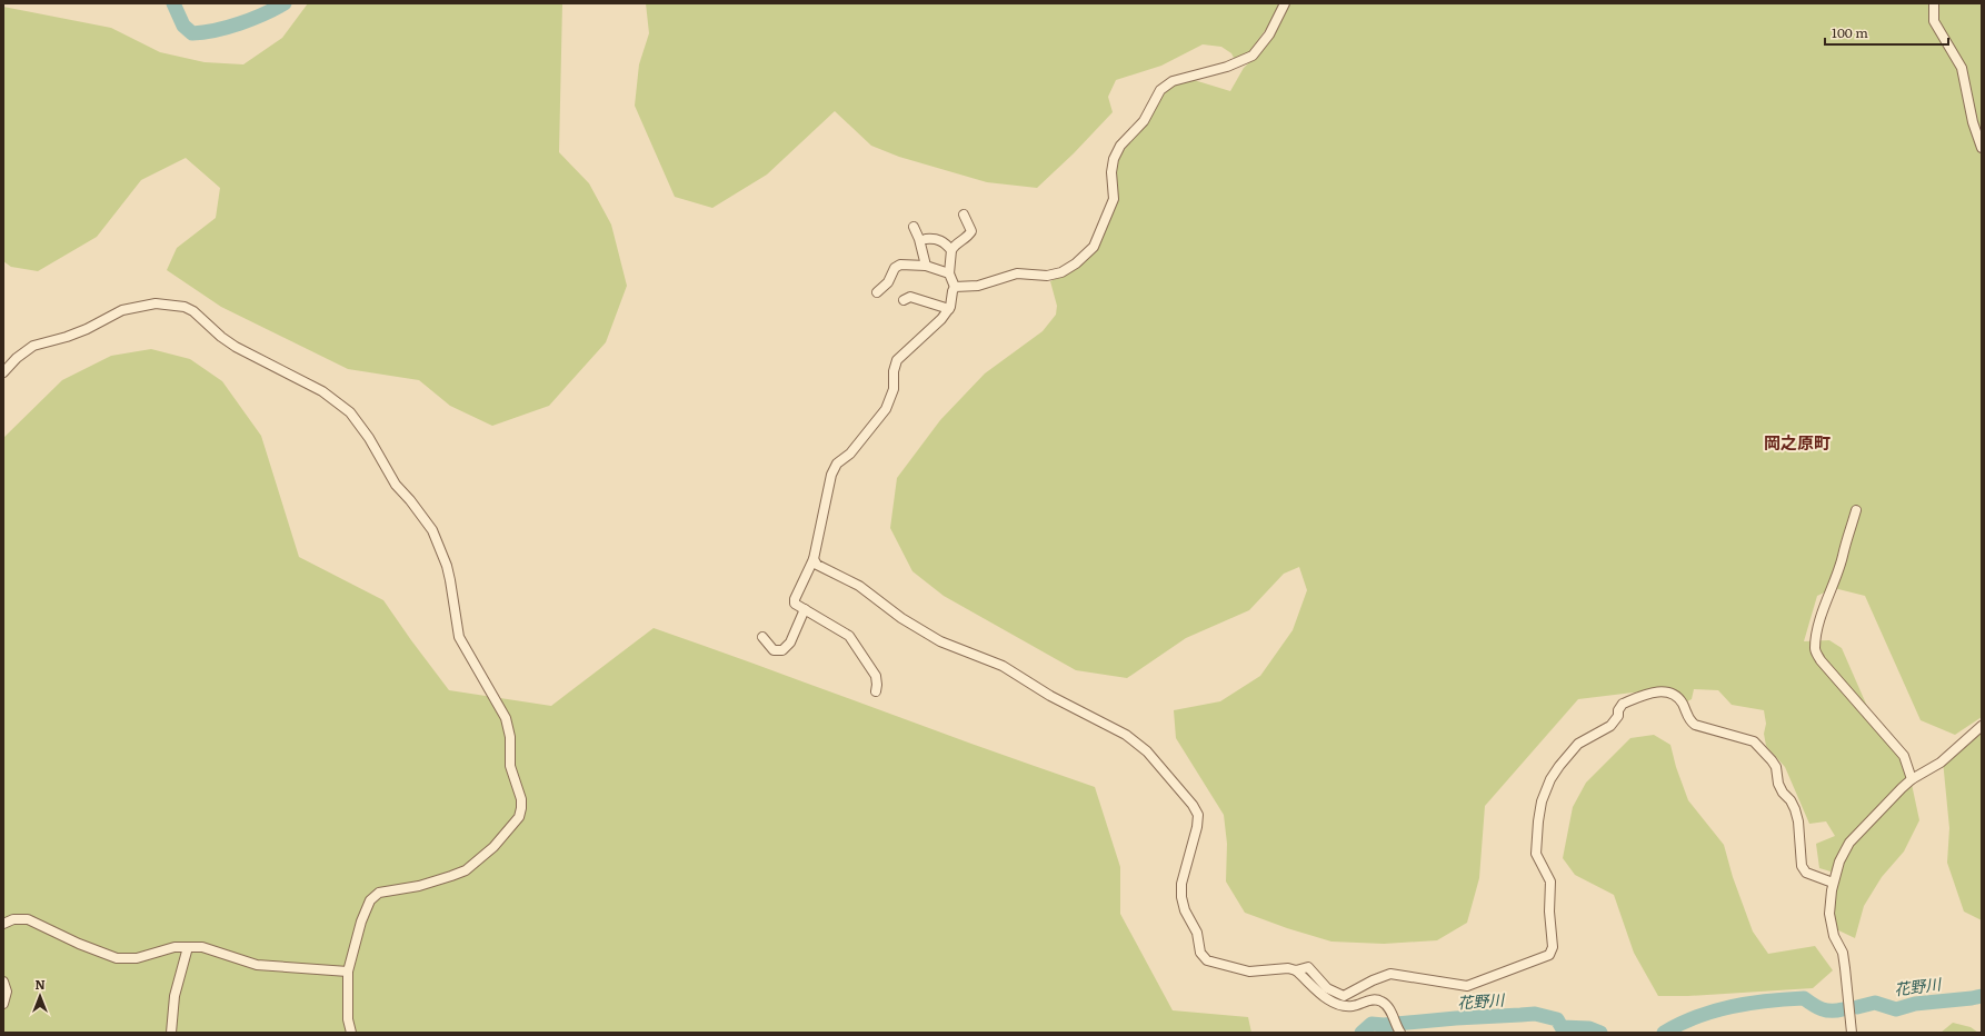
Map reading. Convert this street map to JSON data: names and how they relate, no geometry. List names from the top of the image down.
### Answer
{
  "districts": ["岡之原町"],
  "water": ["花野川"],
  "scale_bar": "100 m",
  "north": "top"
}
